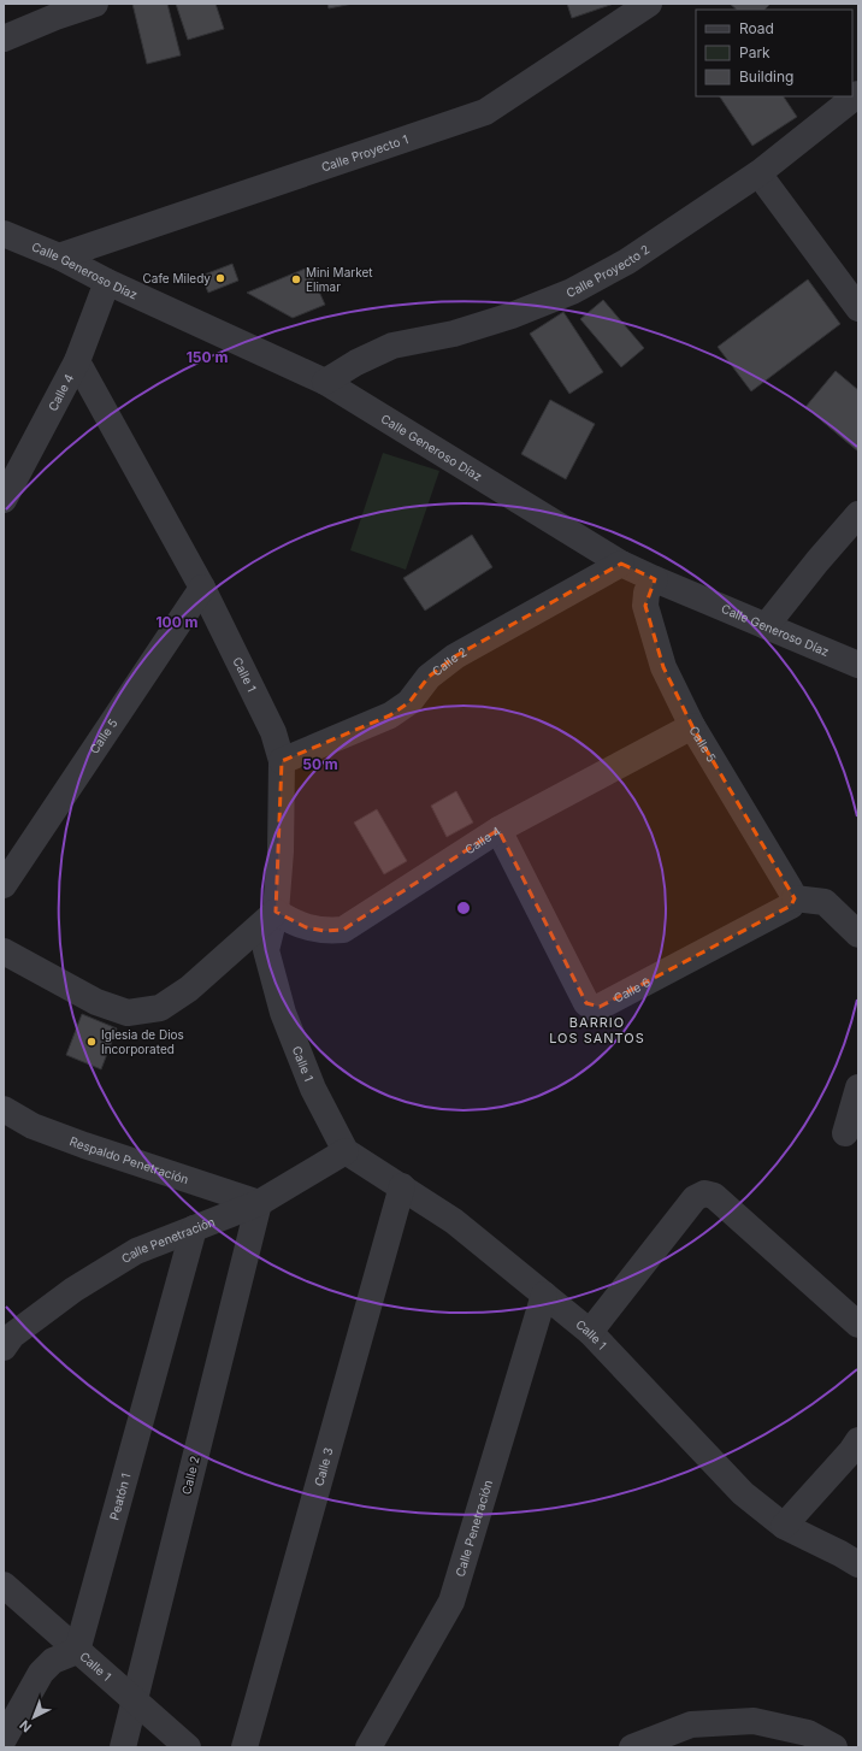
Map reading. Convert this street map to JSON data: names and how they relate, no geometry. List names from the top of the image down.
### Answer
{
  "streets": {
    "street": [
      "Calle Proyecto 1",
      "Calle Proyecto 2",
      "Calle Generoso Díaz",
      "Calle 4",
      "Calle 2",
      "Calle 1",
      "Calle 5",
      "Calle 6",
      "Respaldo Penetración",
      "Calle Penetración",
      "Calle 3",
      "Peatón 1"
    ]
  },
  "crossings": [
    ["Calle Proyecto 1", "Calle Generoso Díaz"],
    ["Calle Proyecto 2", "Calle Generoso Díaz"],
    ["Calle Generoso Díaz", "Calle 4"],
    ["Calle Generoso Díaz", "Calle 2"],
    ["Calle Generoso Díaz", "Calle 5"],
    ["Calle 4", "Calle 1"],
    ["Calle 4", "Calle 5"],
    ["Calle 4", "Calle 6"],
    ["Calle 2", "Calle 1"],
    ["Calle 2", "Respaldo Penetración"],
    ["Calle 2", "Calle Penetración"],
    ["Calle 1", "Calle 5"],
    ["Calle 1", "Calle Penetración"],
    ["Calle 1", "Calle 3"],
    ["Calle 1", "Peatón 1"],
    ["Calle 5", "Calle 6"],
    ["Respaldo Penetración", "Calle Penetración"],
    ["Calle Penetración", "Peatón 1"]
  ],
  "districts": ["BARRIO LOS SANTOS"],
  "places": ["Cafe Miledy", "Mini Market Elimar", "Iglesia de Dios Incorporated"],
  "legend": ["Road", "Park", "Building"],
  "north": "bottom left",
  "rings": ["150 m", "100 m", "50 m"]
}
